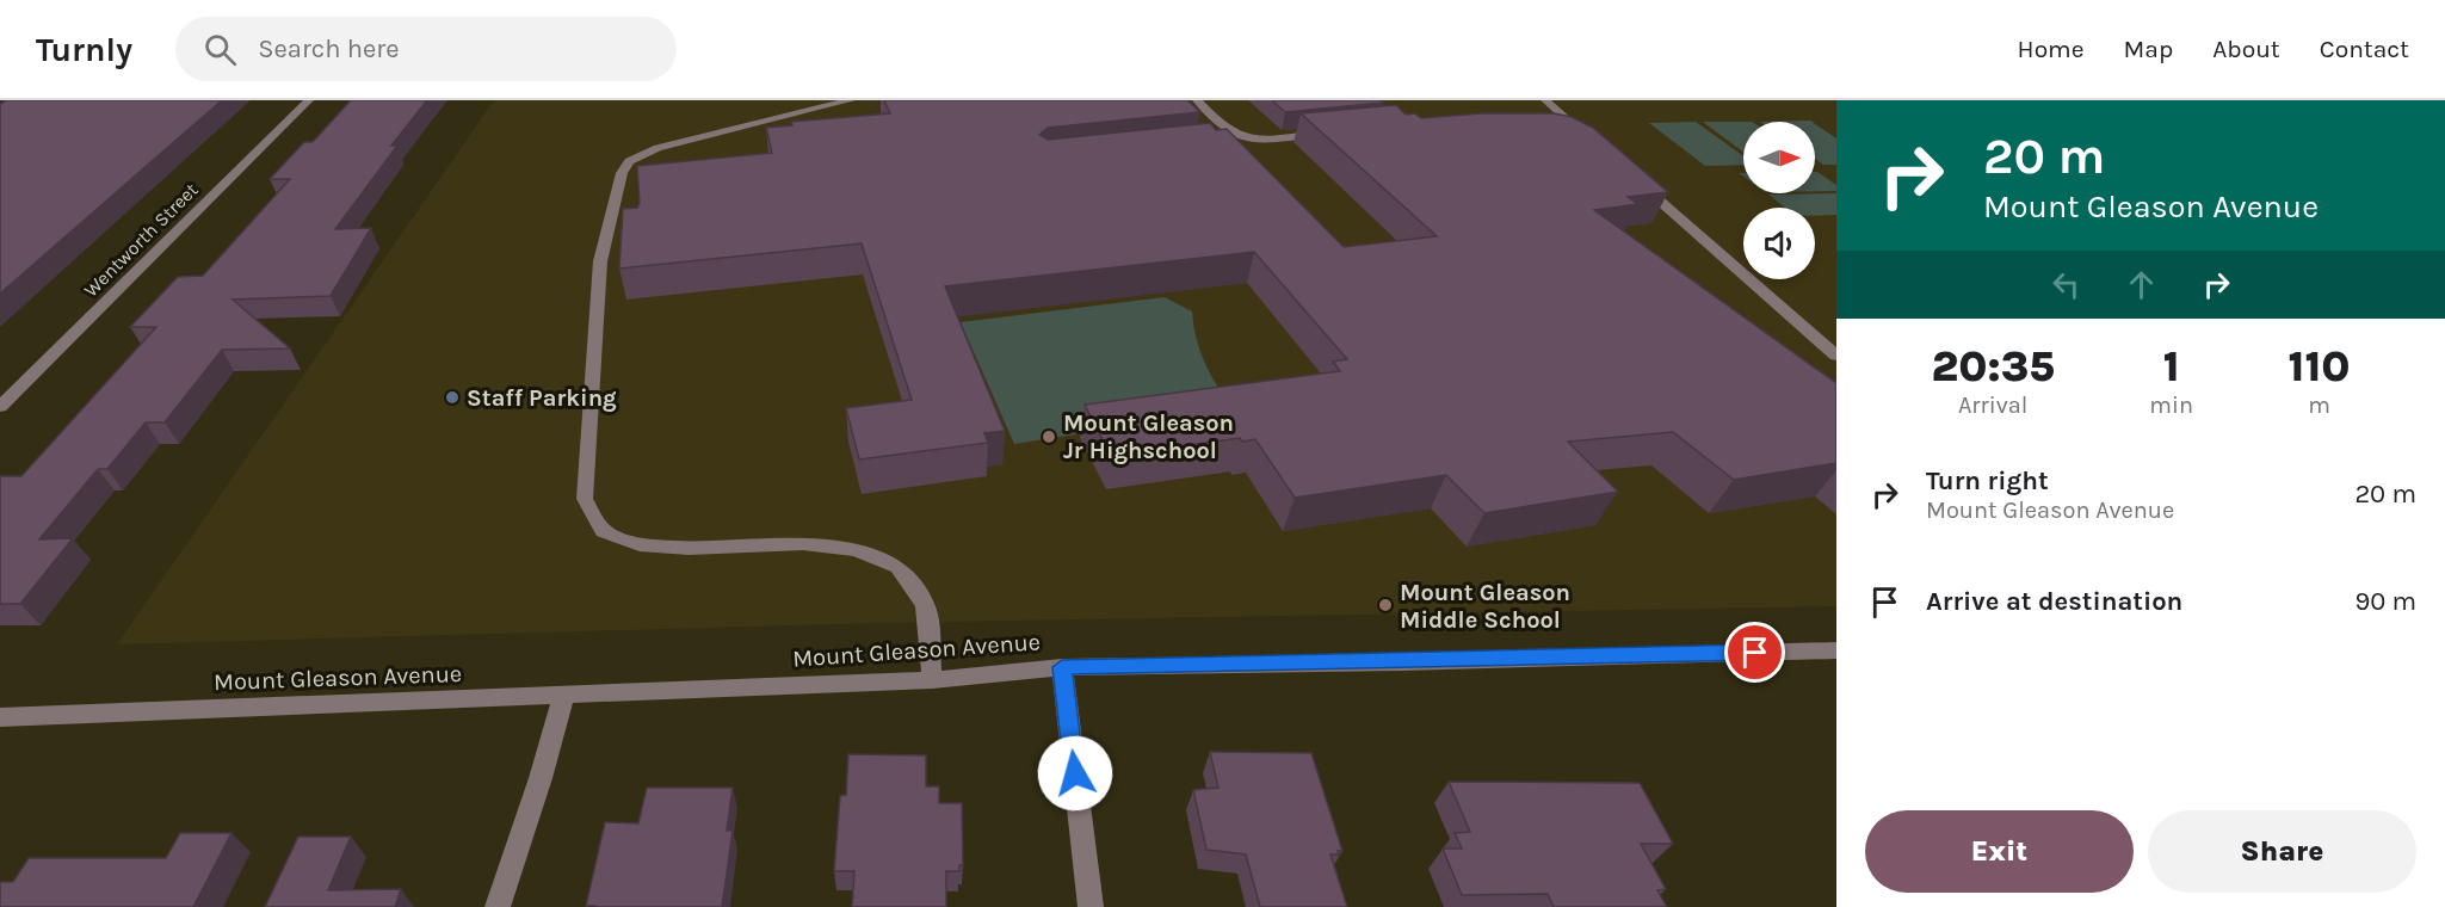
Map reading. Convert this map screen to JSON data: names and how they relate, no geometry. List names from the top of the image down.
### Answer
{
  "streets": {
    "street": ["Wentworth Street", "Mount Gleason Avenue"]
  },
  "places": ["Staff Parking", "Mount Gleason Jr Highschool", "Mount Gleason Middle School"],
  "north": "right",
  "page": {
    "header": "Turnly",
    "search": "Search here",
    "nav": [
      "Home",
      "Map",
      "About",
      "Contact"
    ],
    "turn": ["20 m", "Mount Gleason Avenue"],
    "eta": [
      "20:35",
      "Arrival",
      "1",
      "min",
      "110",
      "m"
    ],
    "list": [
      {
        "name": "Turn right",
        "note": "Mount Gleason Avenue",
        "value": "20 m"
      },
      {
        "name": "Arrive at destination",
        "value": "90 m"
      }
    ],
    "buttons": ["Exit", "Share"]
  }
}
